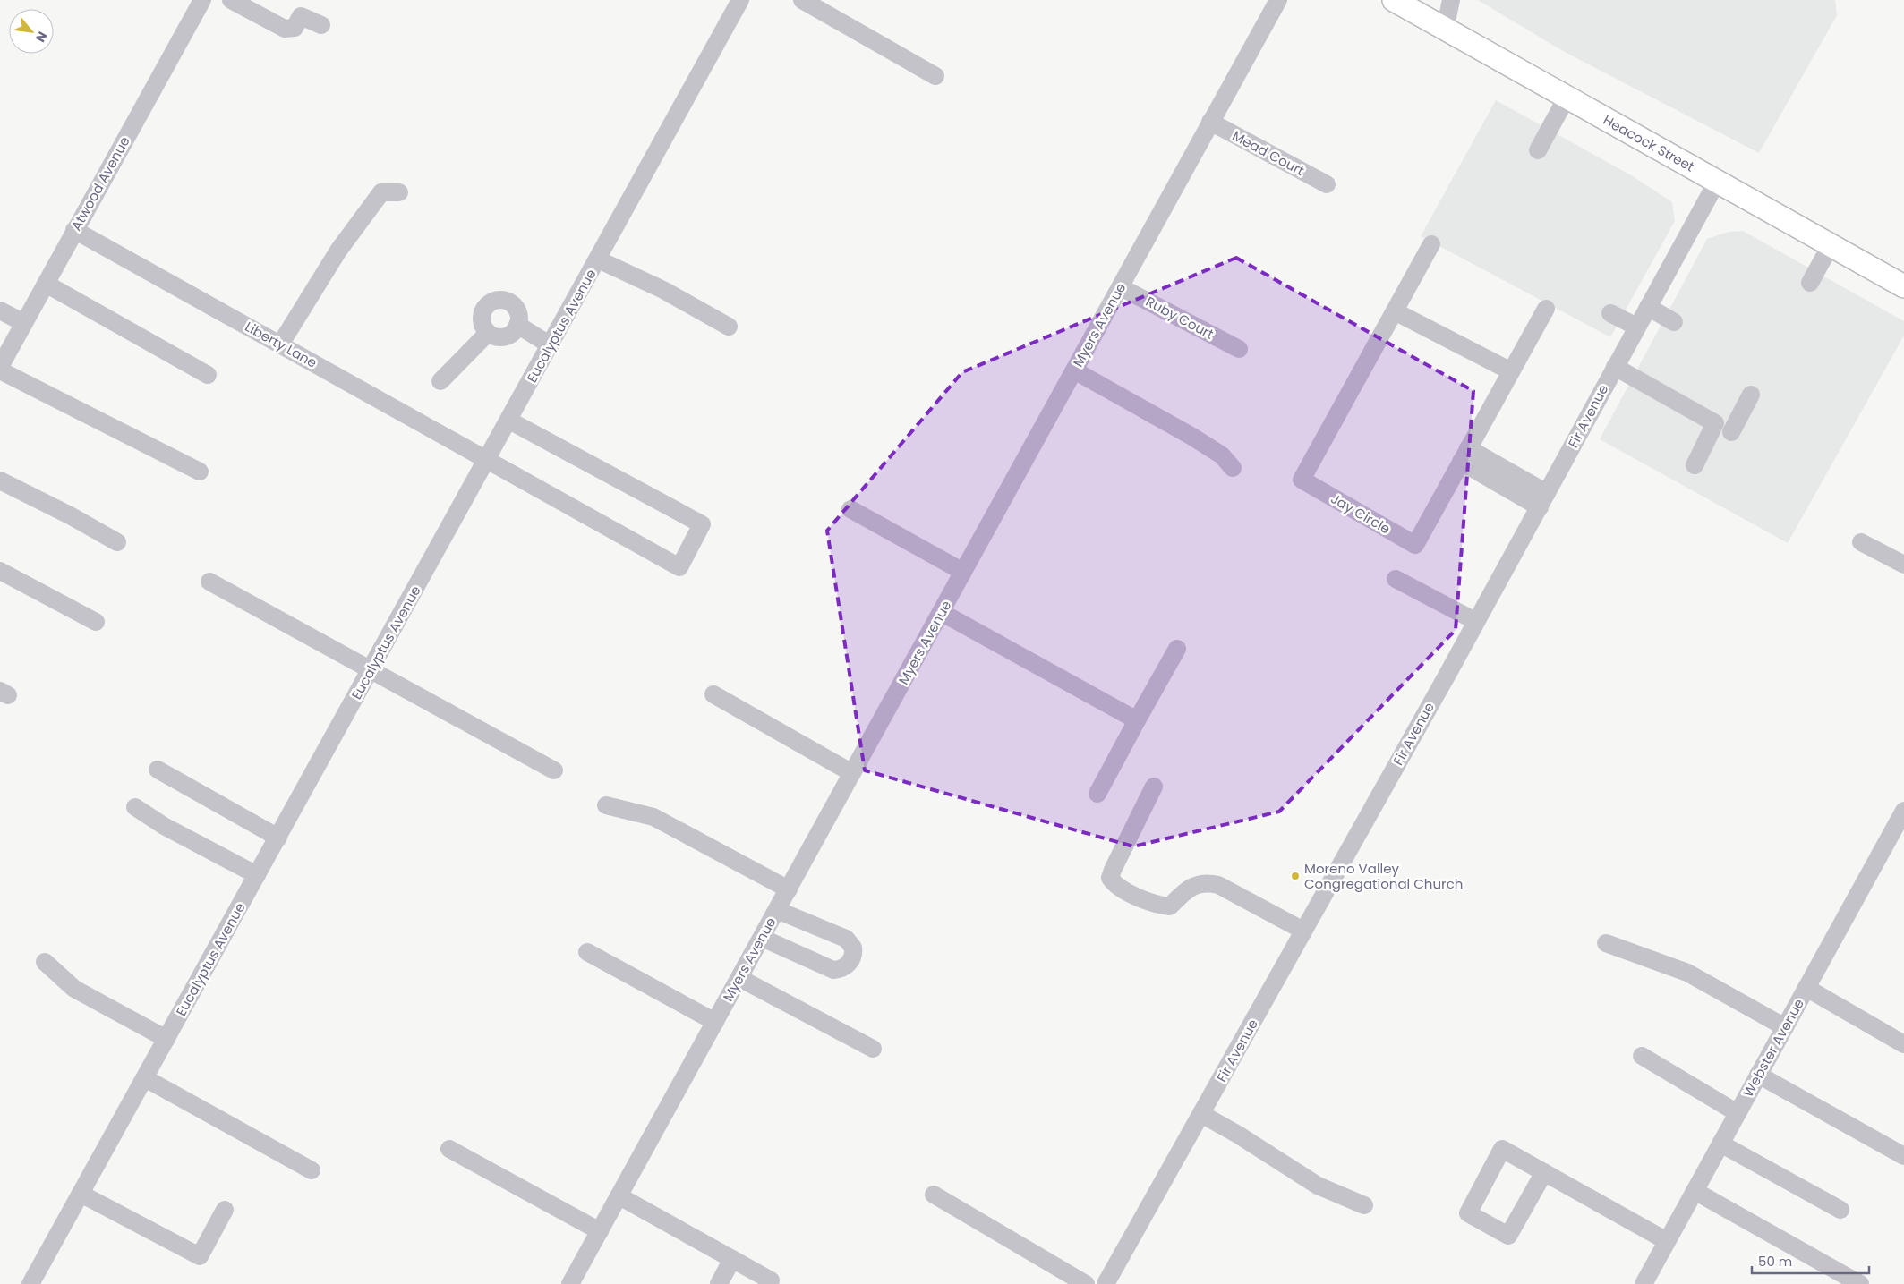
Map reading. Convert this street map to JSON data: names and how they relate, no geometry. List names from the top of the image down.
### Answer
{
  "streets": {
    "main road": ["Heacock Street"],
    "street": [
      "Mead Court",
      "Atwood Avenue",
      "Ruby Court",
      "Myers Avenue",
      "Eucalyptus Avenue",
      "Liberty Lane",
      "Fir Avenue",
      "Jay Circle",
      "Webster Avenue"
    ]
  },
  "crossings": [
    ["Heacock Street", "Fir Avenue"],
    ["Mead Court", "Myers Avenue"],
    ["Atwood Avenue", "Liberty Lane"],
    ["Ruby Court", "Myers Avenue"],
    ["Eucalyptus Avenue", "Liberty Lane"]
  ],
  "places": ["Moreno Valley Congregational Church"],
  "scale_bar": "50 m",
  "north": "bottom right"
}
